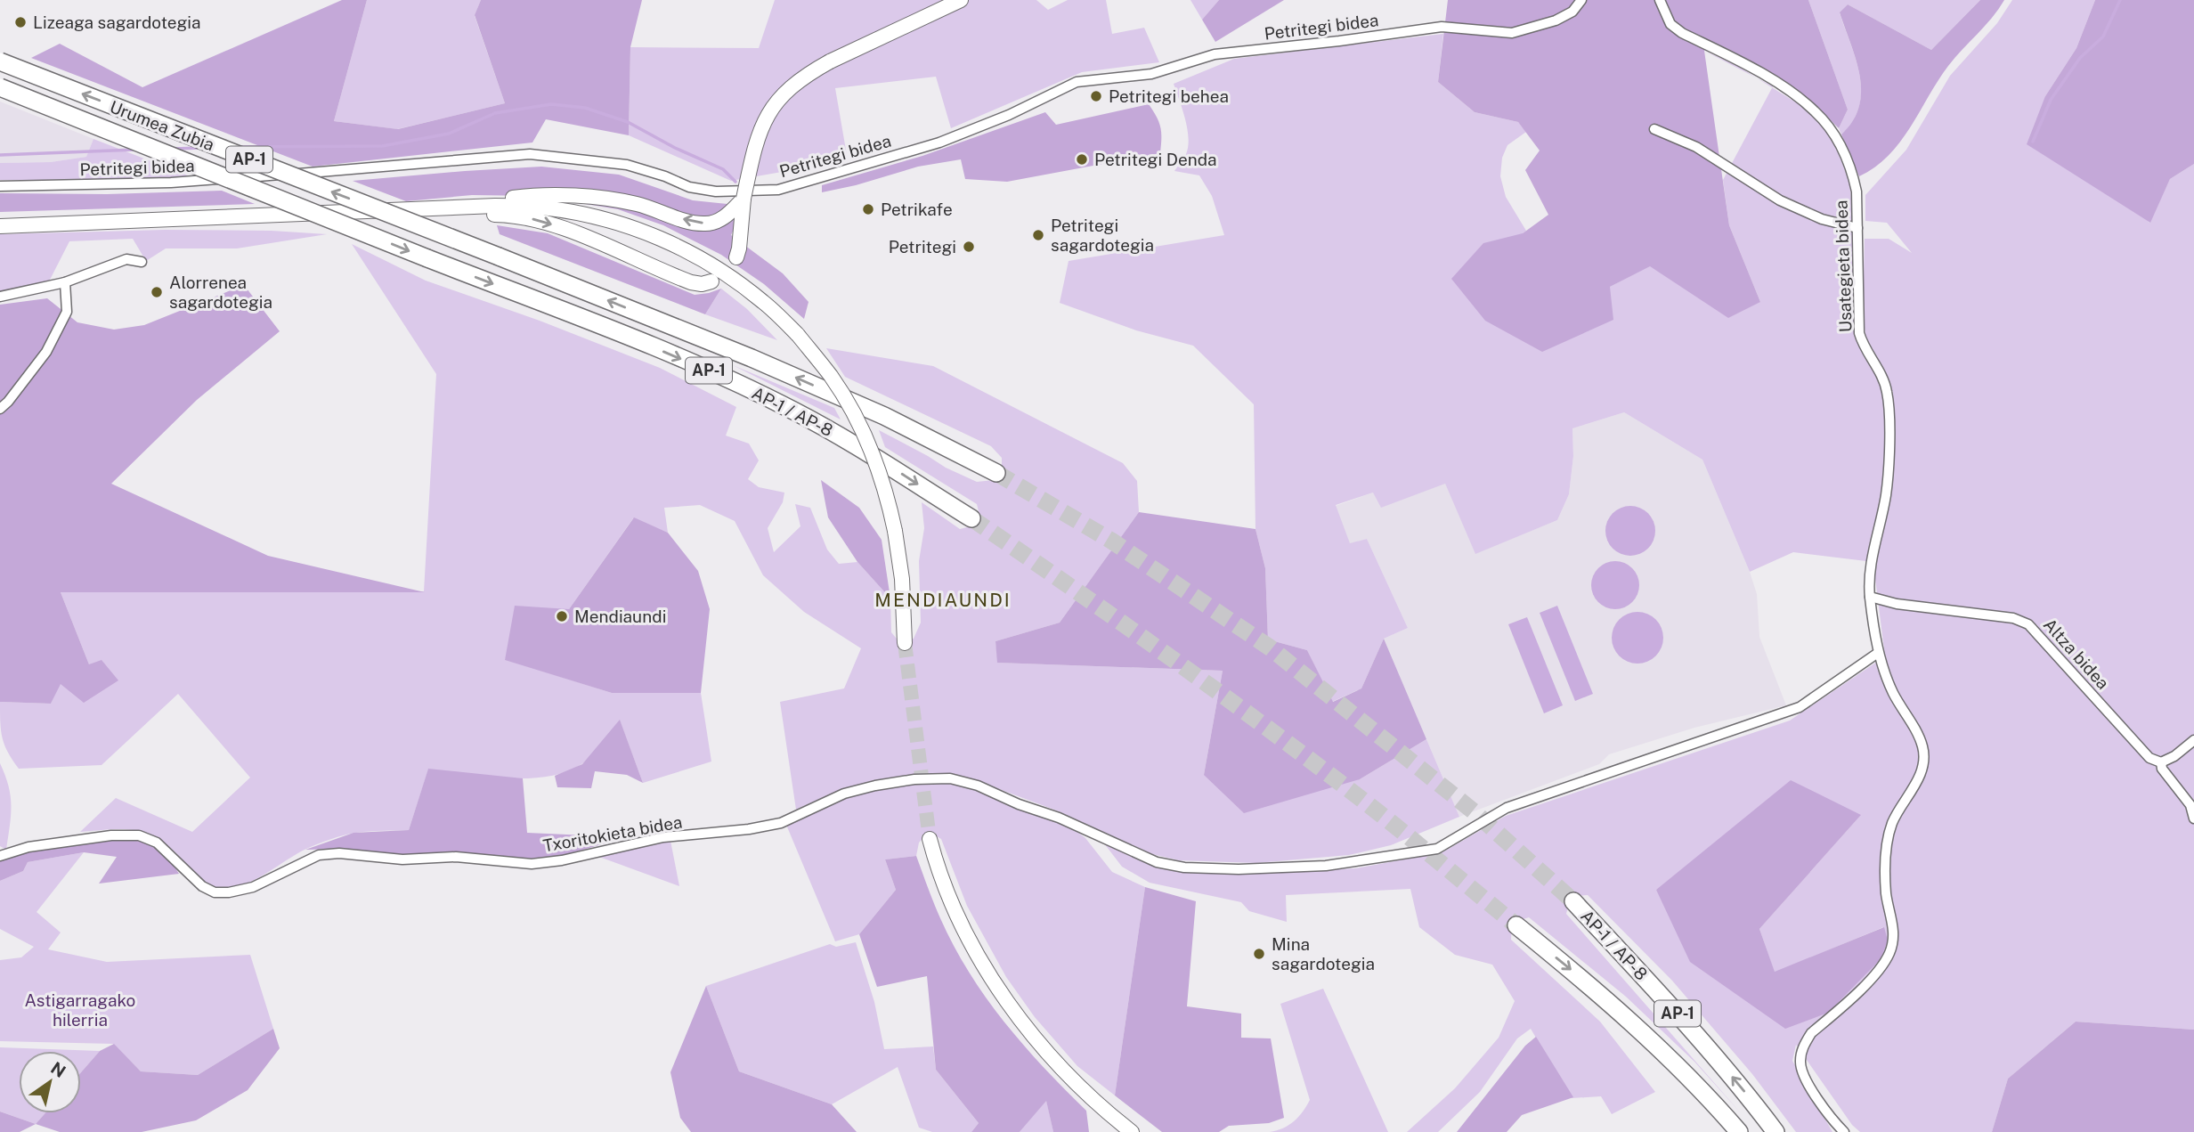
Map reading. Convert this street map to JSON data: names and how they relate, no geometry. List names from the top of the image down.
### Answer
{
  "streets": {
    "highway": ["Urumea Zubia", "AP-1", "AP-1 / AP-8"],
    "street": [
      "Petritegi bidea",
      "Usategieta bidea",
      "Altza bidea",
      "Txoritokieta bidea"
    ]
  },
  "crossings": [
    ["Urumea Zubia", "AP-1 / AP-8"],
    ["Usategieta bidea", "Altza bidea"],
    ["Usategieta bidea", "Txoritokieta bidea"]
  ],
  "districts": ["MENDIAUNDI"],
  "parks": ["Astigarragako hilerria"],
  "places": [
    "Lizeaga sagardotegia",
    "Petritegi behea",
    "Petritegi Denda",
    "Petrikafe",
    "Petritegi sagardotegia",
    "Petritegi",
    "Alorrenea sagardotegia",
    "Mendiaundi",
    "Mina sagardotegia"
  ],
  "north": "top right"
}
